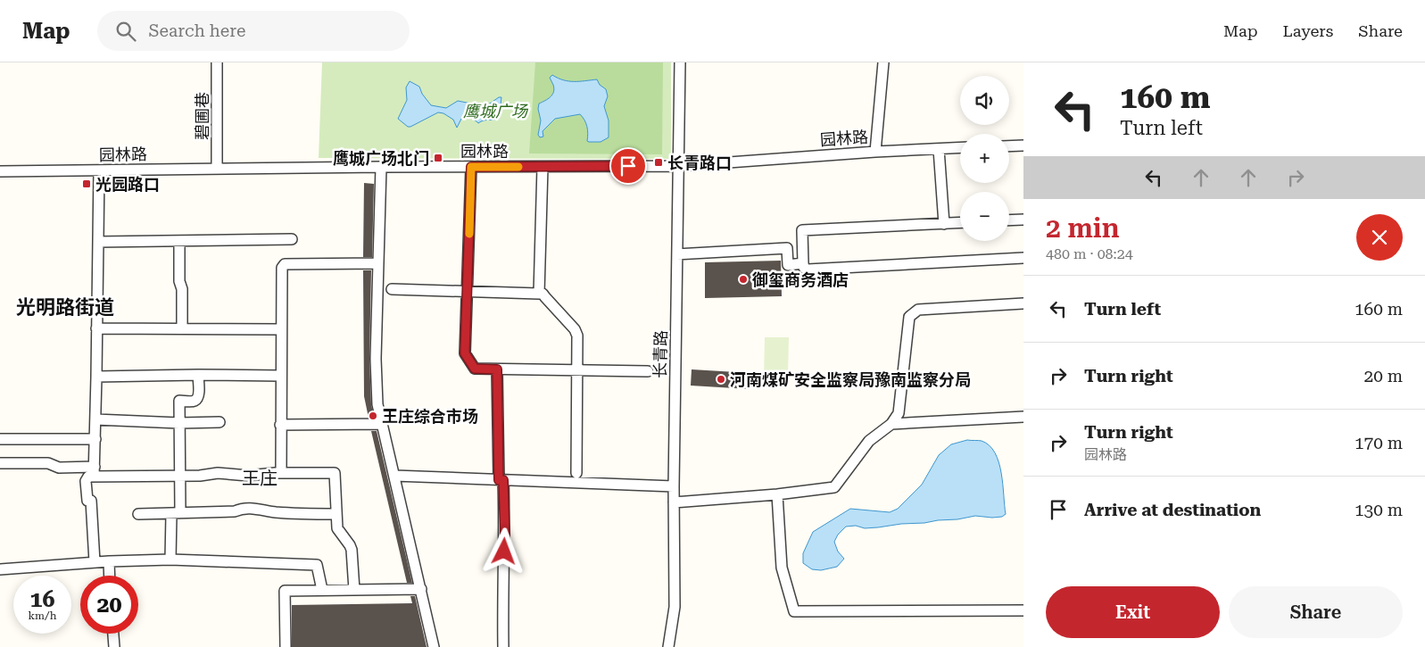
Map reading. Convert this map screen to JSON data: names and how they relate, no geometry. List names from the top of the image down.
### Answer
{
  "streets": {
    "street": ["碧圃巷", "园林路", "长青路"]
  },
  "crossings": [
    ["碧圃巷", "园林路"],
    ["园林路", "长青路"]
  ],
  "districts": ["光明路街道", "王庄"],
  "parks": ["鹰城广场"],
  "places": {
    "transit": ["鹰城广场北门", "长青路口", "光园路口"],
    "other": ["御玺商务酒店", "河南煤矿安全监察局豫南监察分局", "王庄综合市场"]
  },
  "page": {
    "header": "Map",
    "search": "Search here",
    "nav": ["Map", "Layers", "Share"],
    "turn": ["160 m", "Turn left"],
    "map_buttons": ["+", "−"],
    "heading": ["2 min", "480 m · 08:24"],
    "list": [
      {
        "name": "Turn left",
        "value": "160 m"
      },
      {
        "name": "Turn right",
        "value": "20 m"
      },
      {
        "name": "Turn right",
        "note": "园林路",
        "value": "170 m"
      },
      {
        "name": "Arrive at destination",
        "value": "130 m"
      }
    ],
    "speed": "16 km/h",
    "limit": "20",
    "buttons": ["Exit", "Share"]
  }
}
